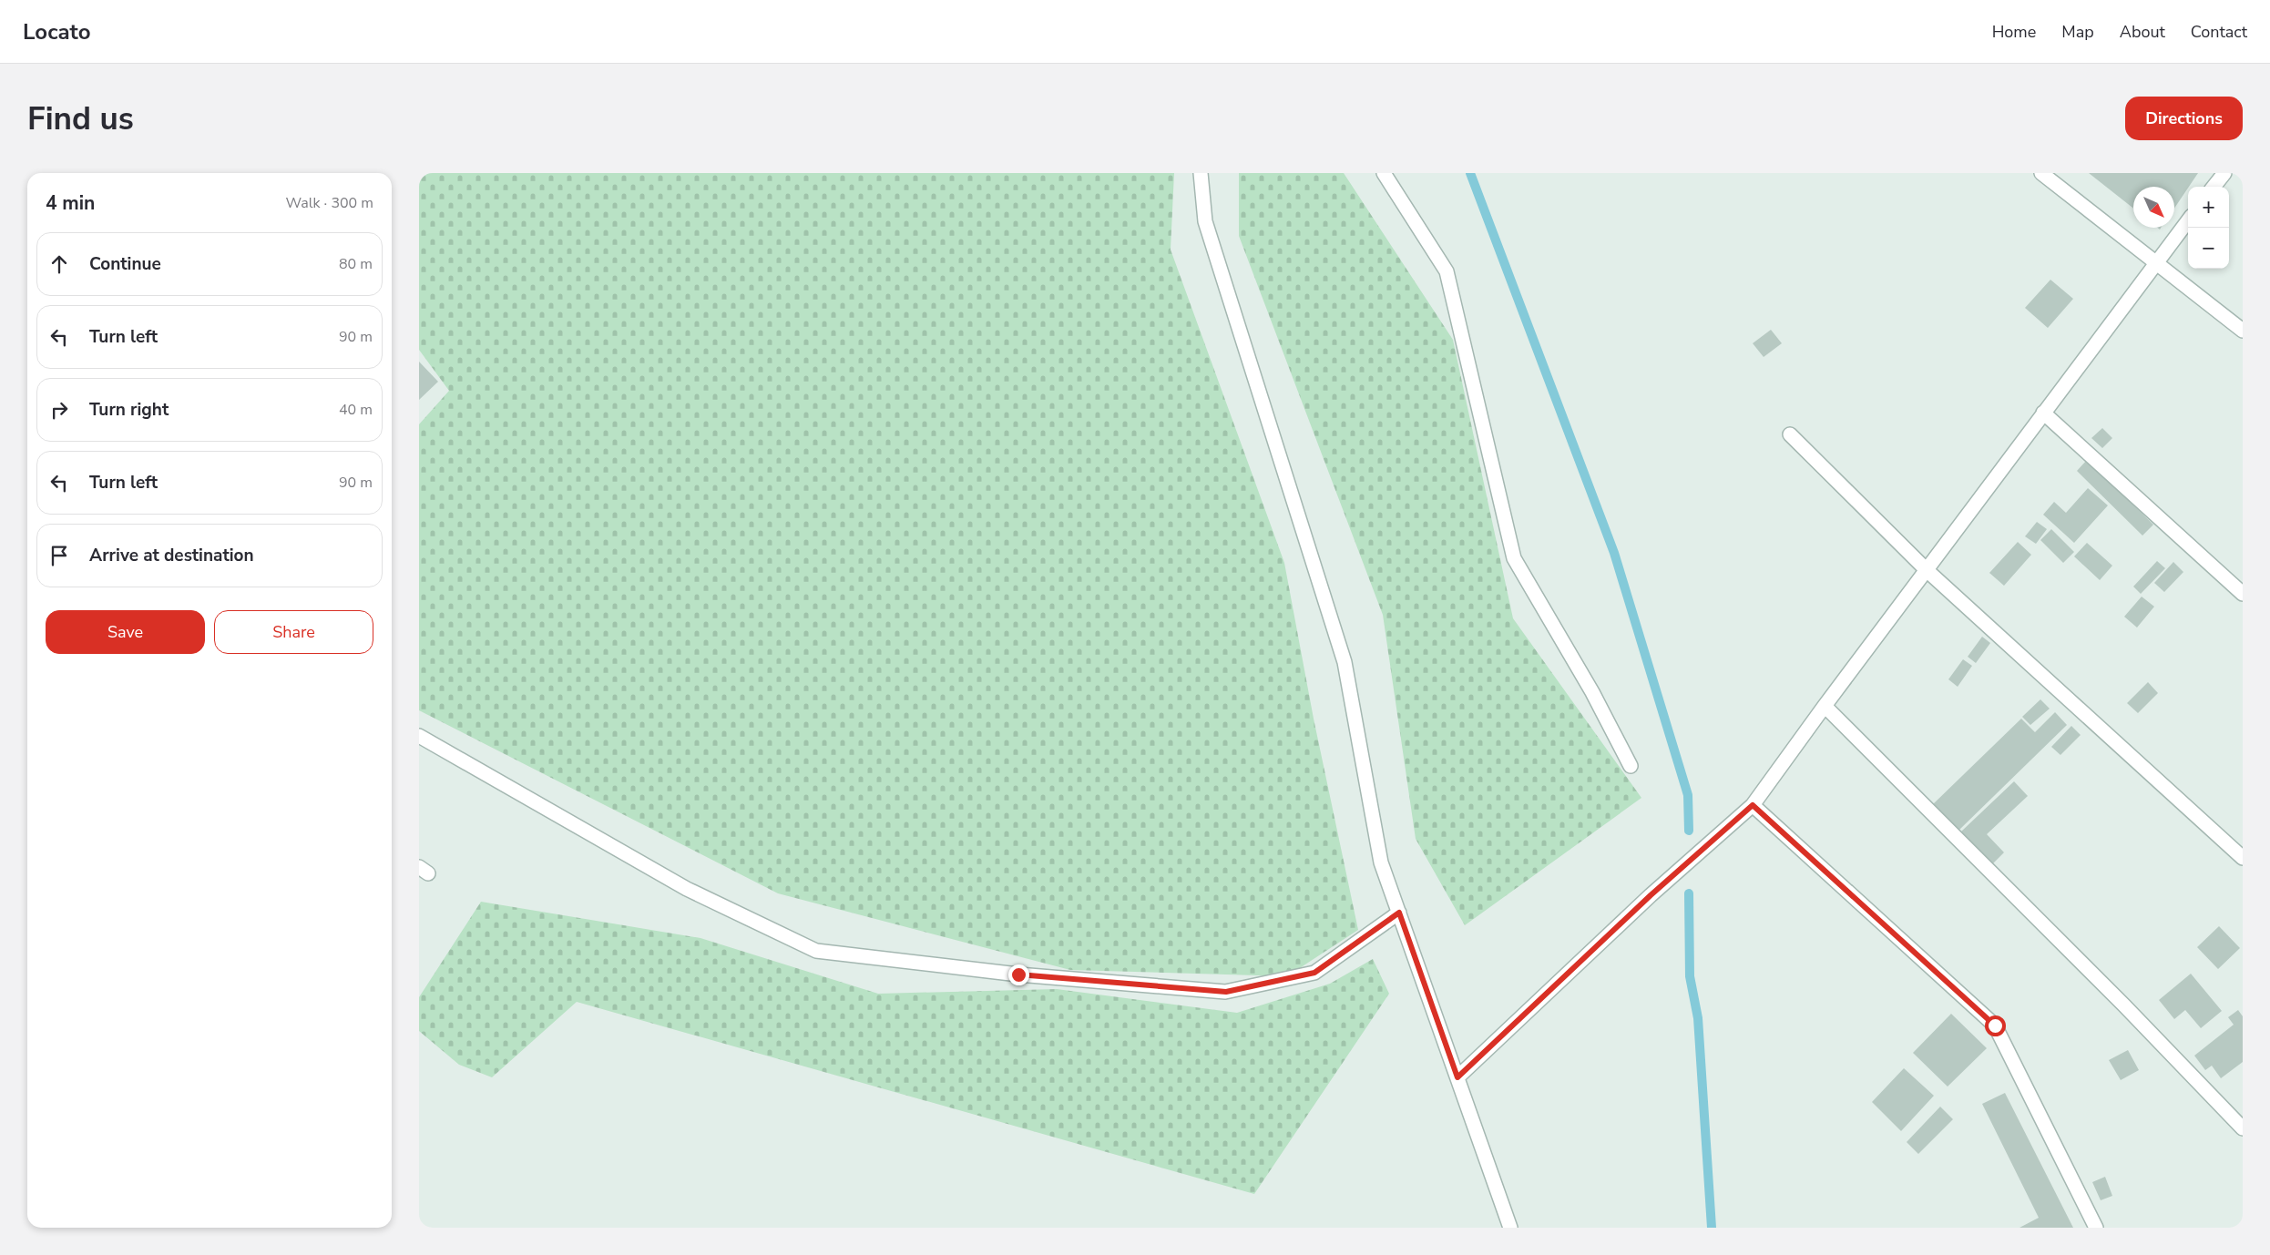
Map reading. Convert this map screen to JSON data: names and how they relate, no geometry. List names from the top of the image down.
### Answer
{
  "north": "bottom right",
  "page": {
    "header": "Locato",
    "nav": [
      "Home",
      "Map",
      "About",
      "Contact"
    ],
    "buttons": [
      "Directions",
      ["Save", "Share"]
    ],
    "title": "Find us",
    "heading": ["4 min", "Walk · 300 m"],
    "map_buttons": ["+", "−"],
    "list": [
      ["Continue", "80 m"],
      ["Turn left", "90 m"],
      ["Turn right", "40 m"],
      ["Turn left", "90 m"],
      "Arrive at destination"
    ]
  }
}
